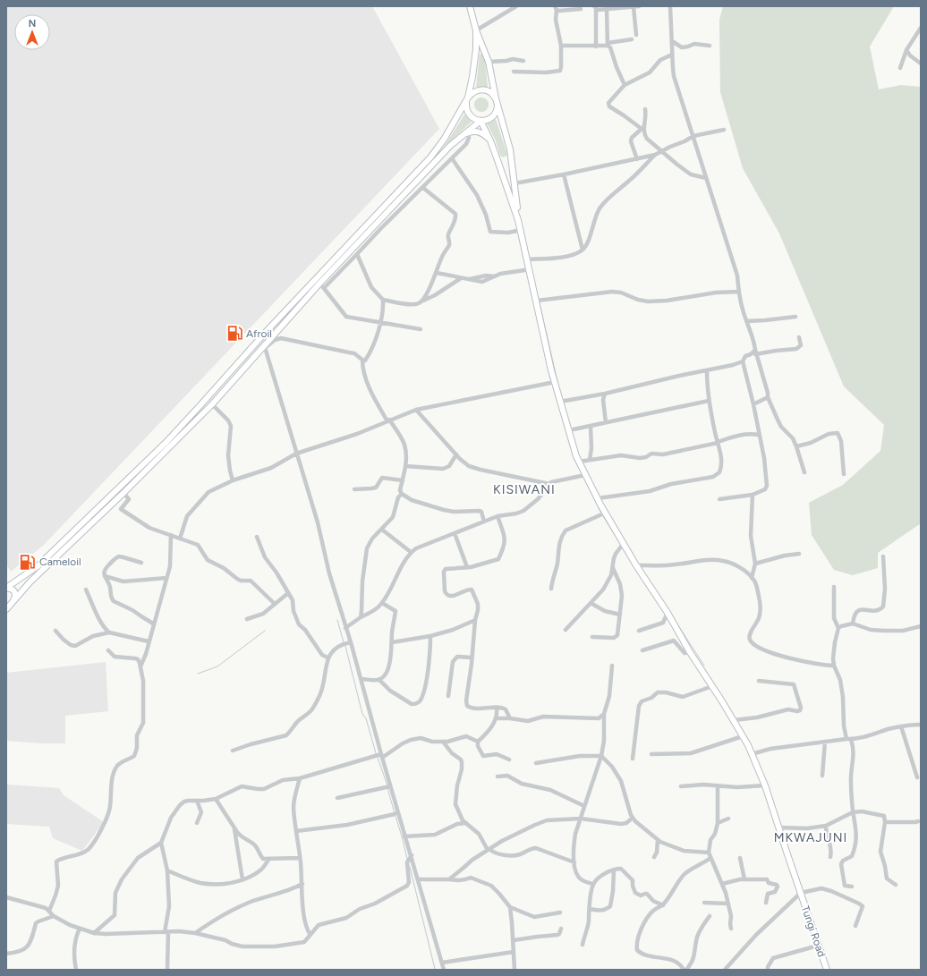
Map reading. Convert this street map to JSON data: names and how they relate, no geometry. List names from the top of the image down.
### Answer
{
  "streets": {
    "main road": ["Tungi Road"]
  },
  "districts": ["KISIWANI", "MKWAJUNI"],
  "places": {
    "fuel station": ["Afroil", "Cameloil"]
  },
  "north": "top"
}
